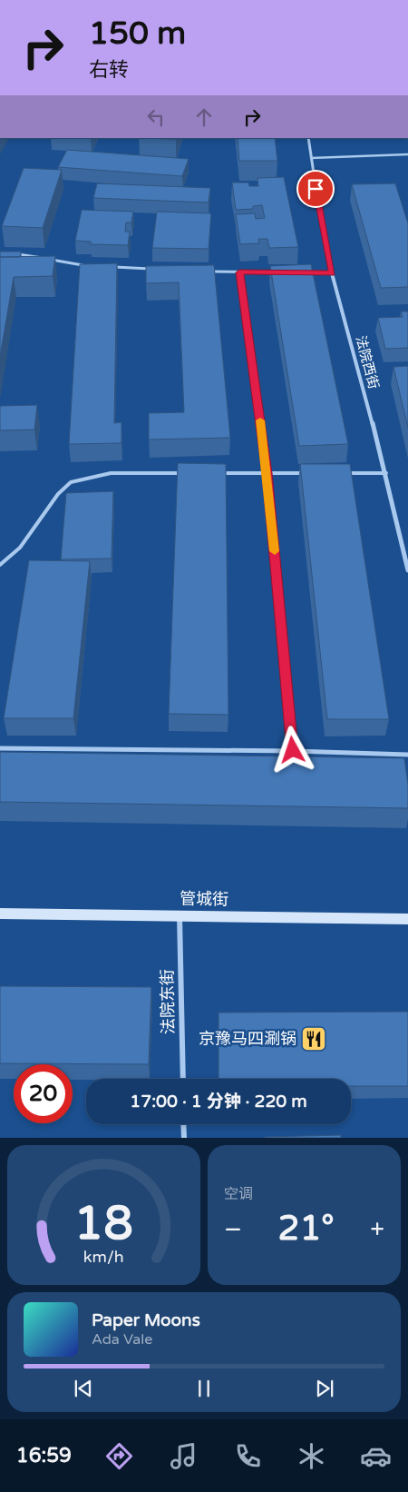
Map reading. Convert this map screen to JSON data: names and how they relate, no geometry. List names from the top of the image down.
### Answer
{
  "streets": {
    "street": ["法院西街", "管城街", "法院东街"]
  },
  "crossings": [
    ["管城街", "法院东街"]
  ],
  "places": {
    "restaurant": ["京豫马四涮锅"]
  },
  "page": {
    "turn": ["150 m", "右转"],
    "limit": "20",
    "trip": "17:00 · 1 分钟 · 220 m",
    "tile": "空调",
    "heat": ["−", "21°", "+"],
    "song": ["Paper Moons", "Ada Vale"],
    "tabs": "16:59",
    "gauge": ["18", "km/h"]
  }
}
